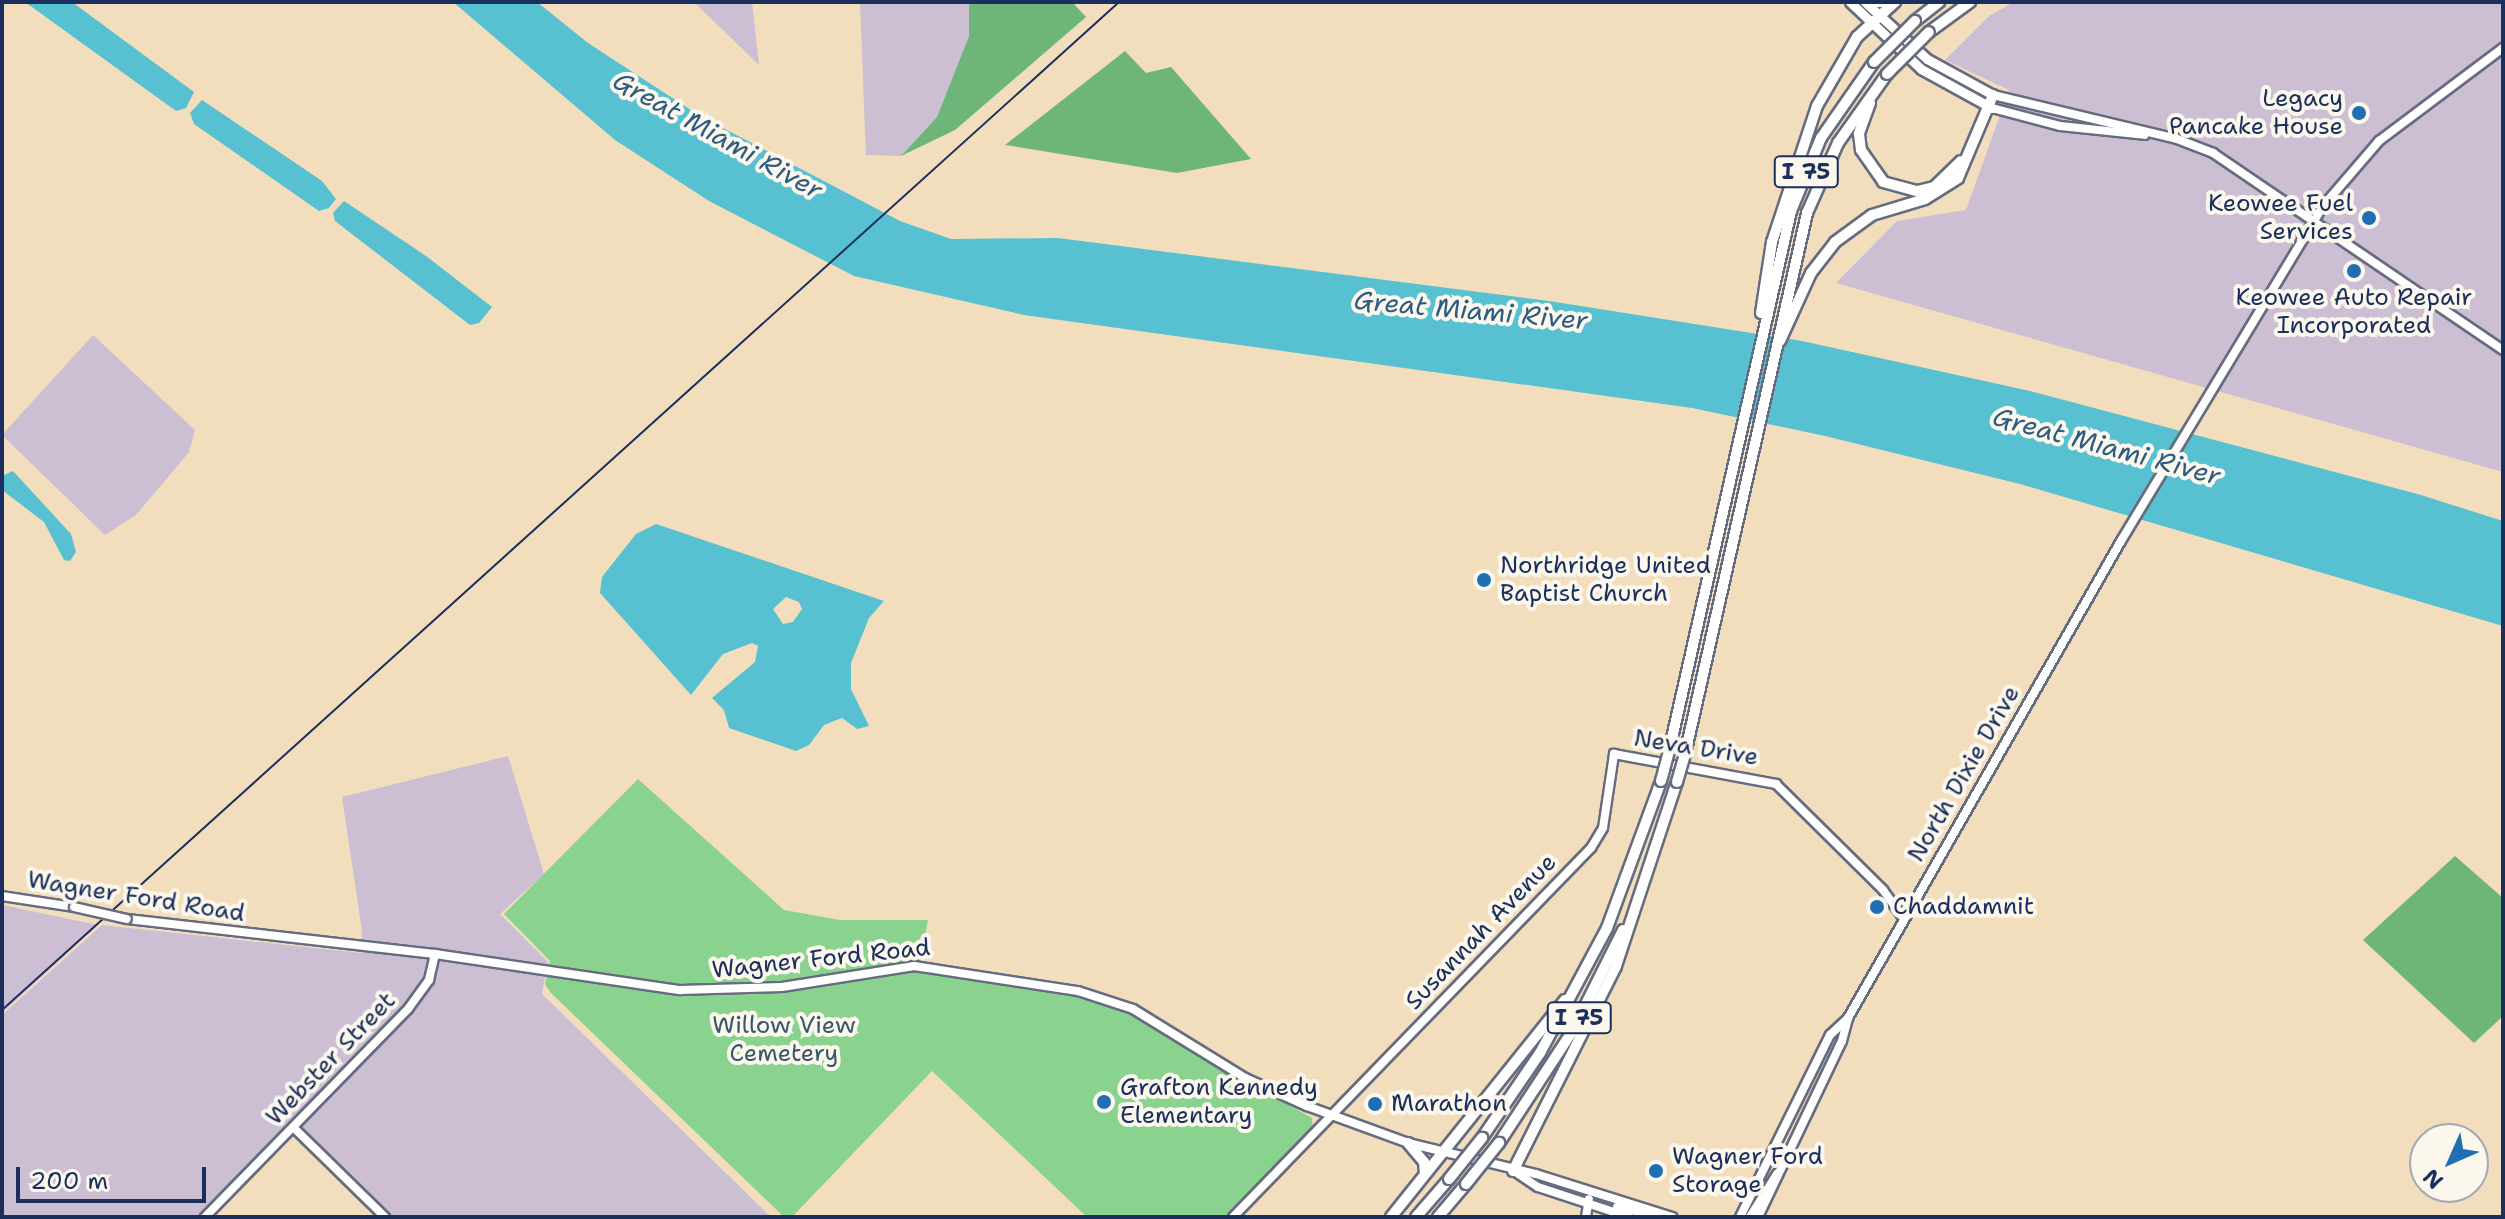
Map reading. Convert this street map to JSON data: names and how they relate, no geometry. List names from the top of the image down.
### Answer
{
  "streets": {
    "highway": ["I 75"],
    "main road": [
      "Neva Drive",
      "North Dixie Drive",
      "Wagner Ford Road",
      "Susannah Avenue",
      "Webster Street"
    ]
  },
  "crossings": [
    ["Neva Drive", "North Dixie Drive"],
    ["Neva Drive", "Susannah Avenue"],
    ["Wagner Ford Road", "Susannah Avenue"],
    ["Wagner Ford Road", "Webster Street"]
  ],
  "water": ["Great Miami River"],
  "parks": ["Willow View Cemetery"],
  "places": [
    "Legacy Pancake House",
    "Keowee Fuel Services",
    "Keowee Auto Repair Incorporated",
    "Northridge United Baptist Church",
    "Chaddamnit",
    "Grafton Kennedy Elementary",
    "Marathon",
    "Wagner Ford Storage"
  ],
  "scale_bar": "200 m",
  "north": "bottom left"
}
